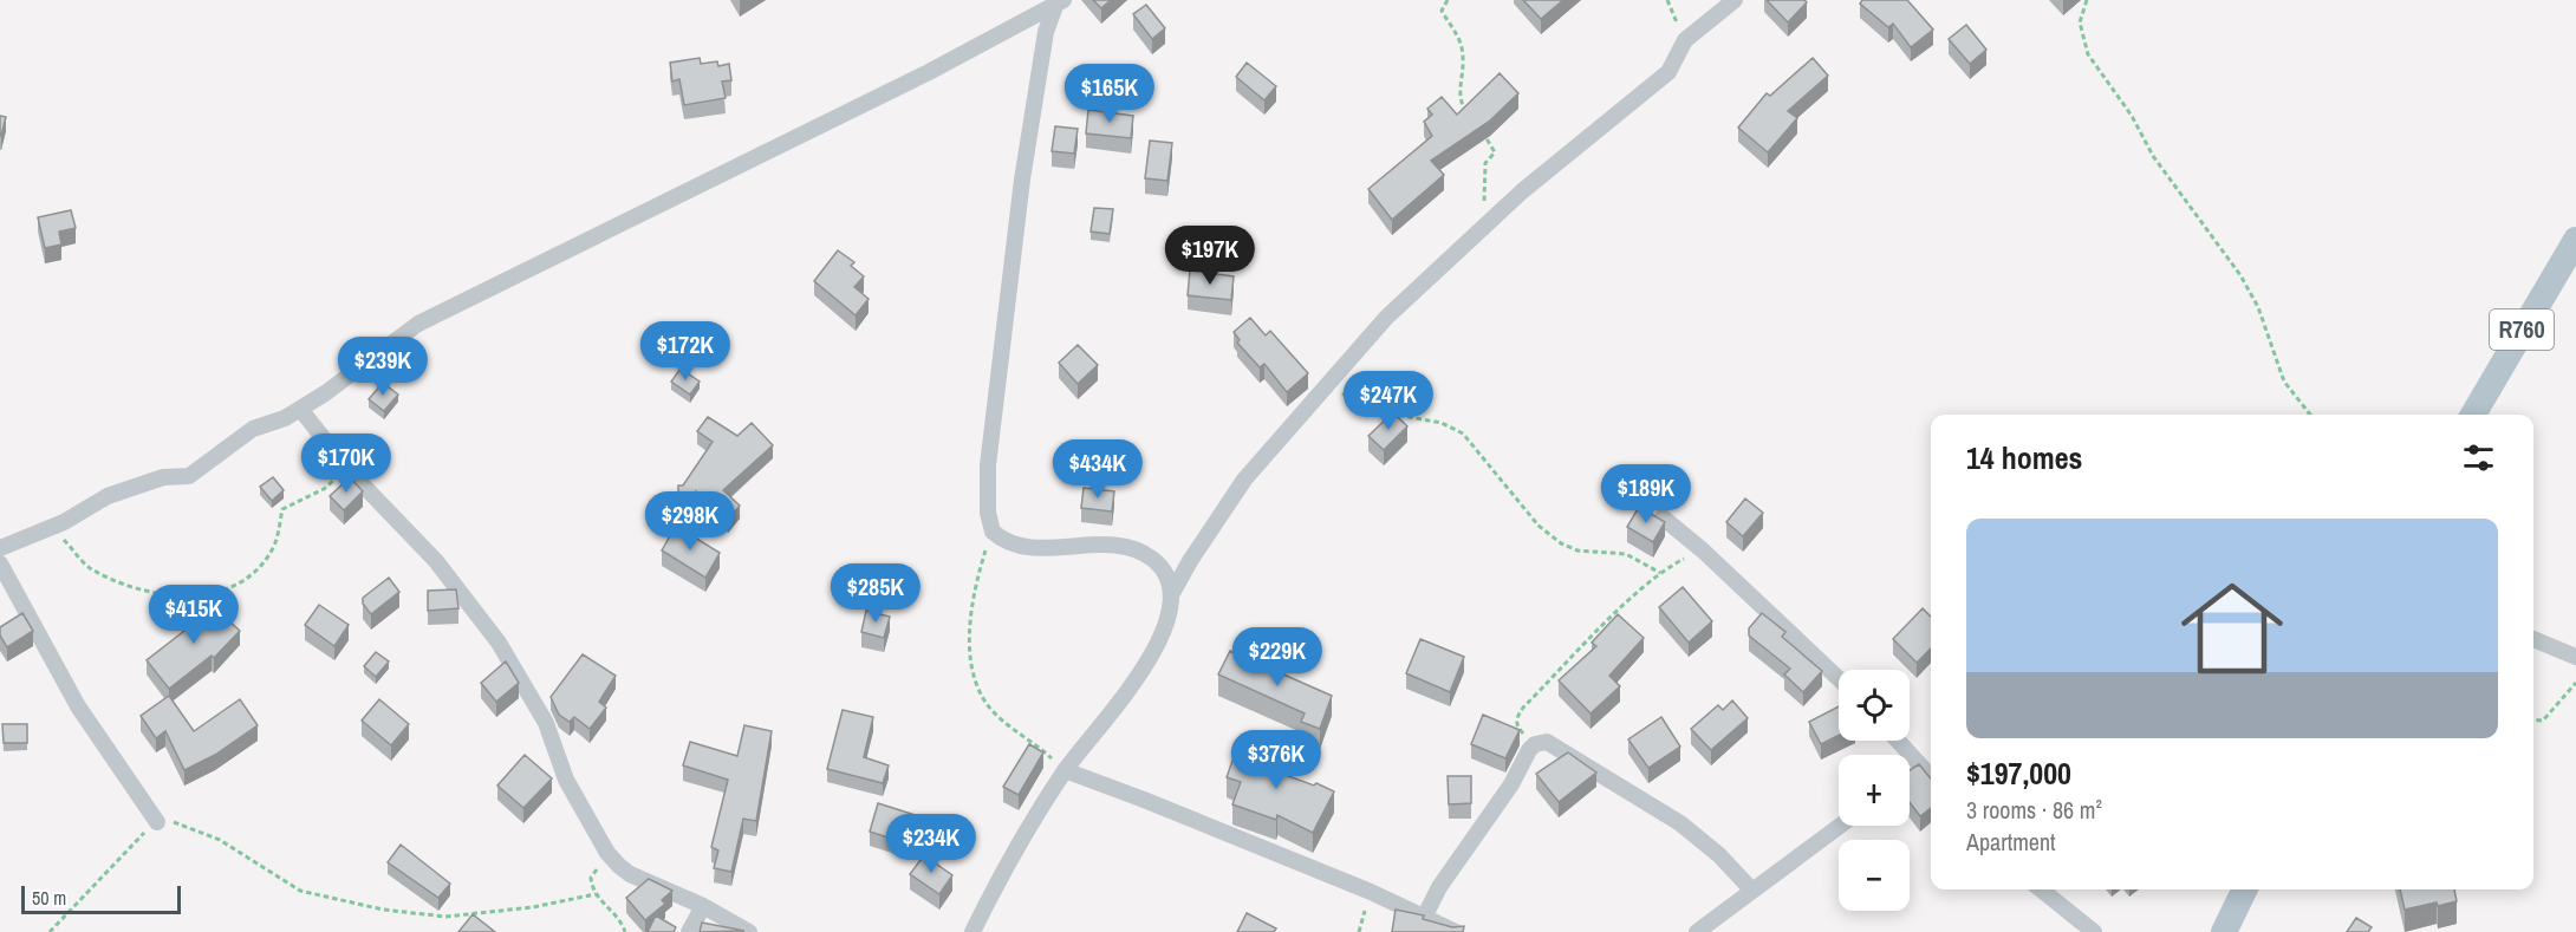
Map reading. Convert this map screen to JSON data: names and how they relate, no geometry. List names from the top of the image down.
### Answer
{
  "streets": {
    "main road": ["R760"]
  },
  "scale_bar": "50 m",
  "page": {
    "price": [
      "$165K",
      "$197K",
      "$172K",
      "$239K",
      "$247K",
      "$170K",
      "$434K",
      "$189K",
      "$298K",
      "$285K",
      "$415K",
      "$229K",
      "$376K",
      "$234K"
    ],
    "heading": "14 homes",
    "list": [
      {
        "name": "$197,000",
        "note": "3 rooms · 86 m² · Apartment"
      }
    ],
    "map_buttons": ["+", "−"],
    "scale": "50 m"
  }
}
